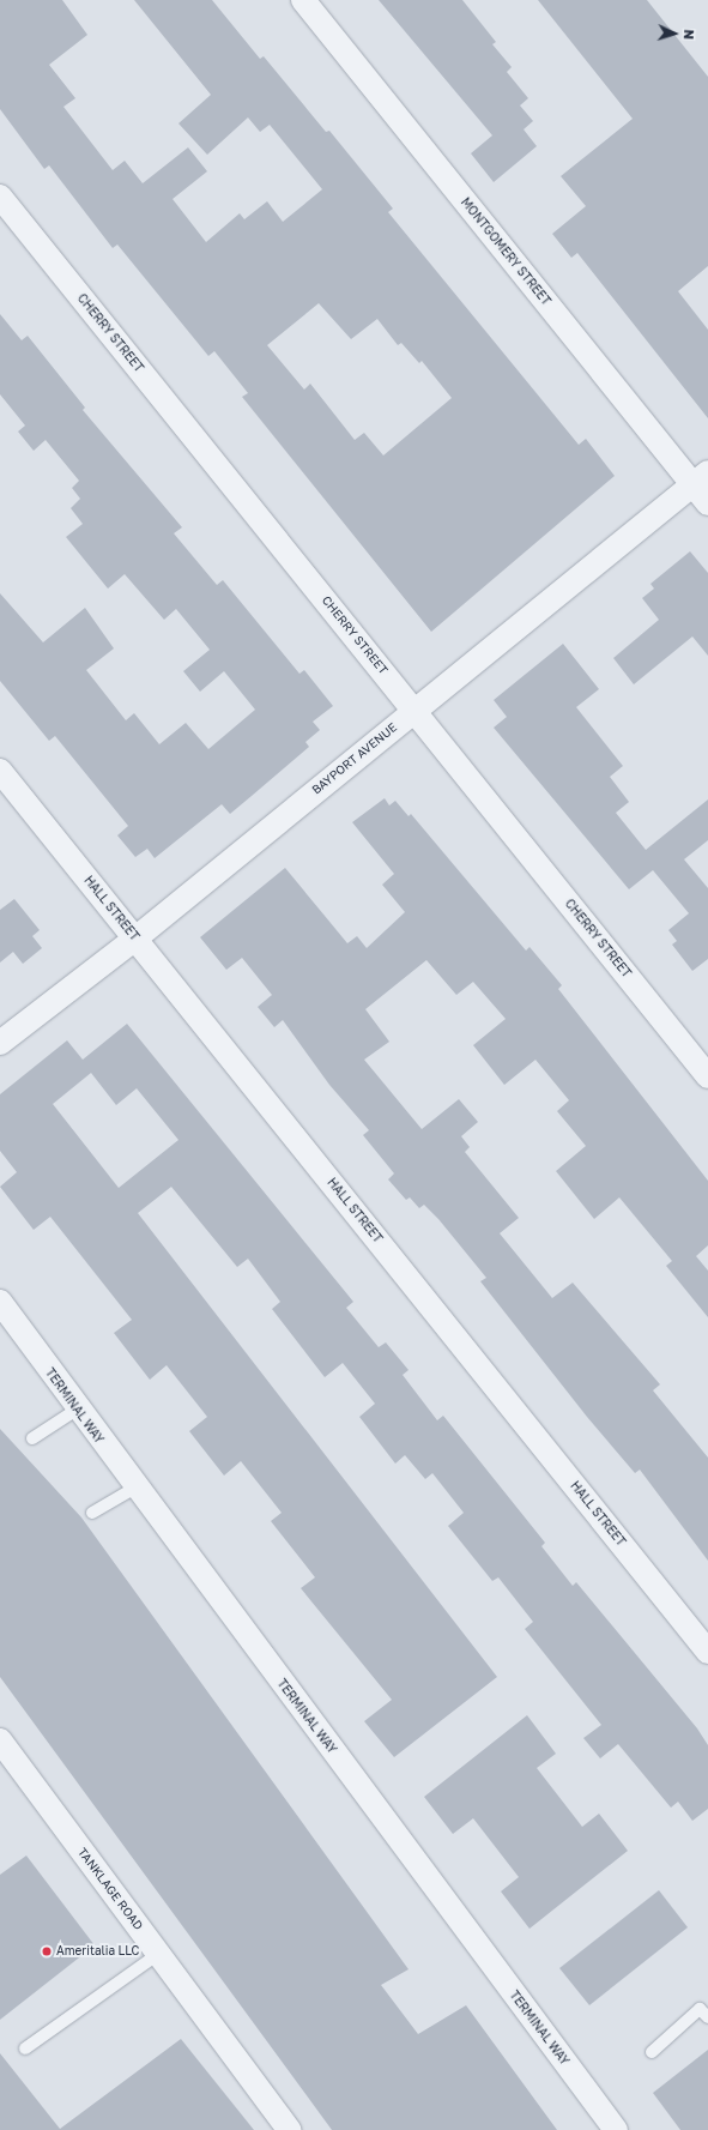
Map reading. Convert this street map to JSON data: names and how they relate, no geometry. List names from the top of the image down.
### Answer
{
  "streets": {
    "street": [
      "MONTGOMERY STREET",
      "CHERRY STREET",
      "BAYPORT AVENUE",
      "HALL STREET",
      "TERMINAL WAY",
      "TANKLAGE ROAD"
    ]
  },
  "crossings": [
    ["MONTGOMERY STREET", "BAYPORT AVENUE"],
    ["CHERRY STREET", "BAYPORT AVENUE"],
    ["BAYPORT AVENUE", "HALL STREET"]
  ],
  "places": ["Ameritalia LLC"],
  "north": "right"
}
